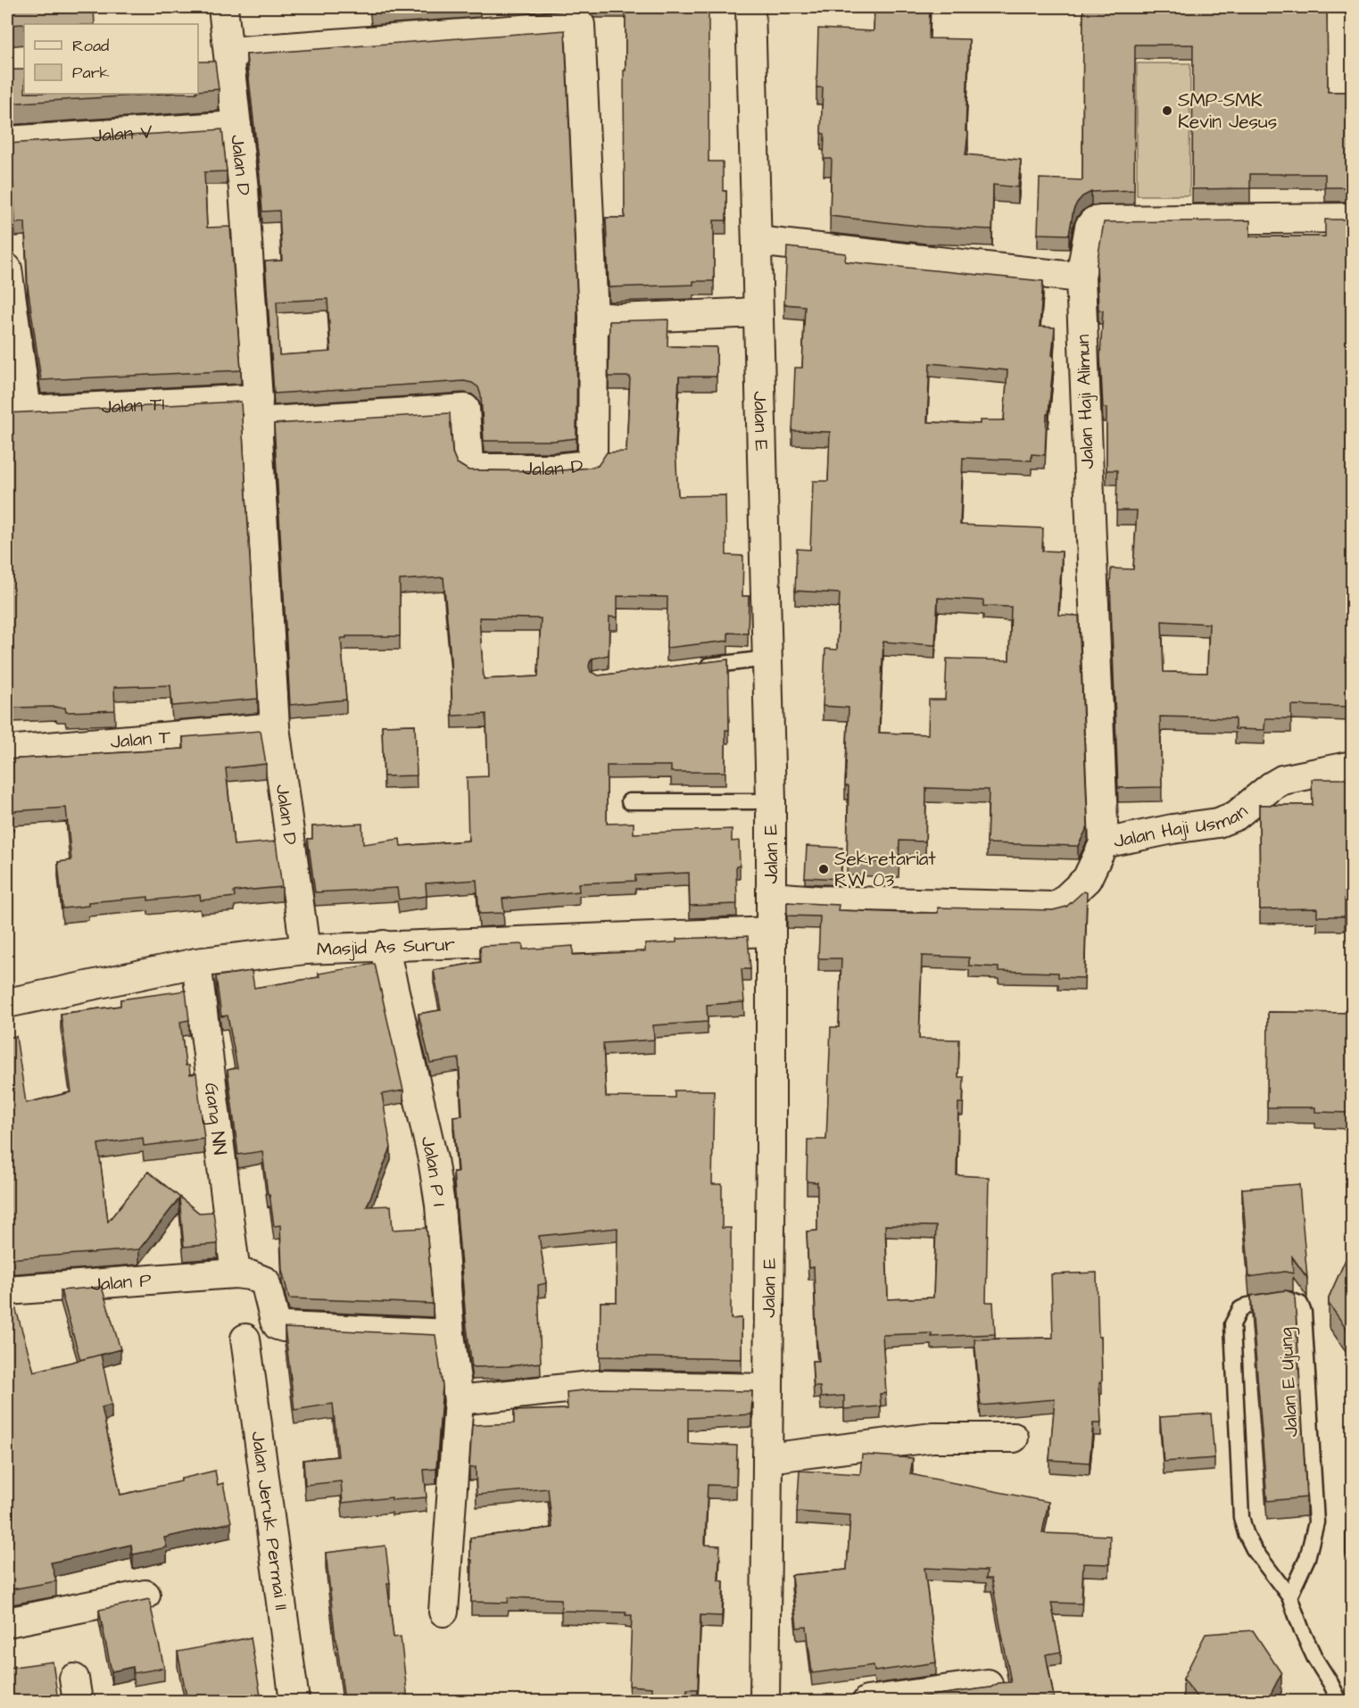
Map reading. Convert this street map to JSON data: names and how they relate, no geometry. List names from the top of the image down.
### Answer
{
  "streets": {
    "street": [
      "Jalan V",
      "Jalan D",
      "Jalan Haji Alimun",
      "Jalan T1",
      "Jalan E",
      "Jalan T",
      "Jalan Haji Usman",
      "Masjid As Surur",
      "Gang NN",
      "Jalan P I",
      "Jalan P",
      "Jalan Jeruk Permai II"
    ],
    "lane": ["Jalan E Ujung"]
  },
  "crossings": [
    ["Jalan V", "Jalan D"],
    ["Jalan D", "Jalan T1"],
    ["Jalan D", "Jalan T"],
    ["Jalan D", "Masjid As Surur"],
    ["Jalan Haji Alimun", "Jalan Haji Usman"],
    ["Jalan E", "Jalan Haji Usman"],
    ["Jalan E", "Masjid As Surur"],
    ["Masjid As Surur", "Gang NN"],
    ["Masjid As Surur", "Jalan P I"],
    ["Gang NN", "Jalan P"],
    ["Jalan P I", "Jalan P"]
  ],
  "places": ["SMP-SMK Kevin Jesus", "Sekretariat RW 03"],
  "legend": ["Road", "Park"]
}
